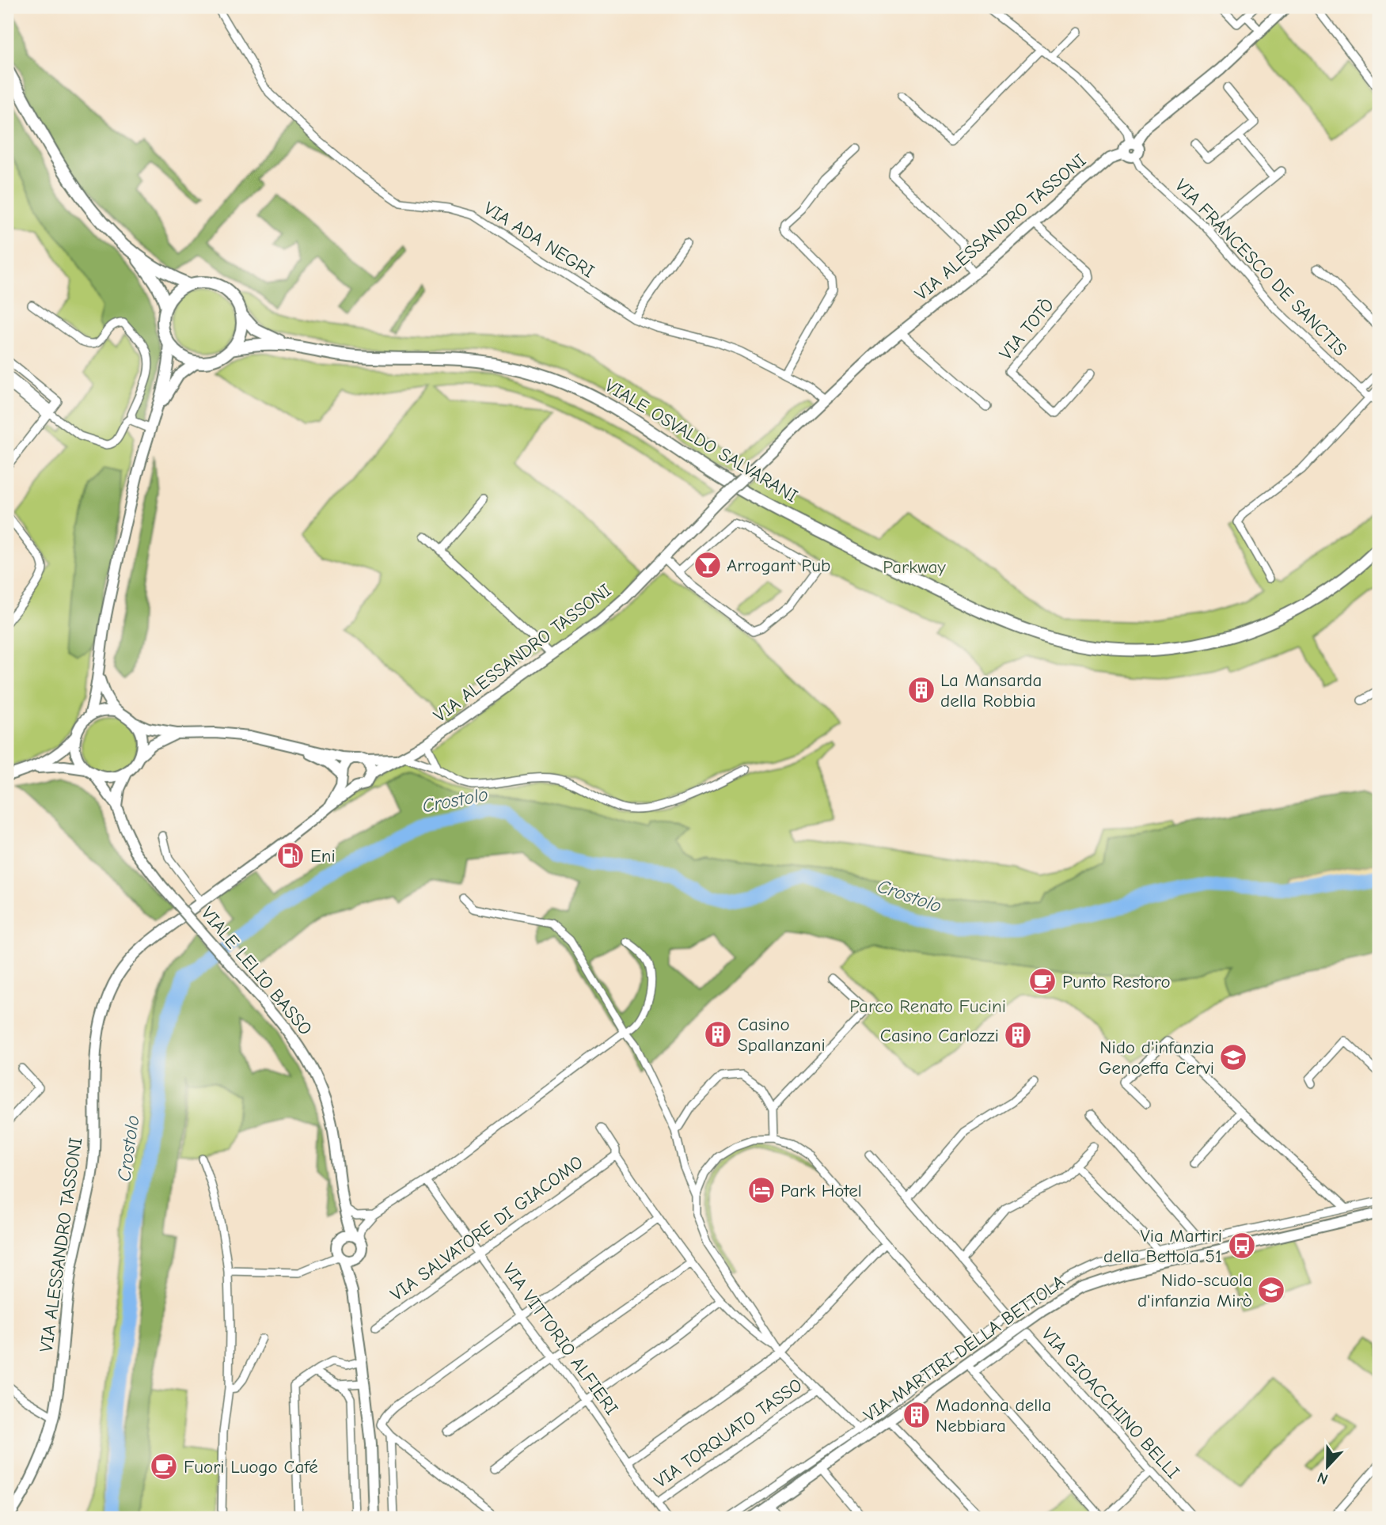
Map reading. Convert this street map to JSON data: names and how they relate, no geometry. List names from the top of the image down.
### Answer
{
  "streets": {
    "main road": ["VIALE OSVALDO SALVARANI"],
    "street": [
      "VIA ALESSANDRO TASSONI",
      "VIA ADA NEGRI",
      "VIA FRANCESCO DE SANCTIS",
      "VIA TOTÒ",
      "VIALE LELIO BASSO",
      "VIA SALVATORE DI GIACOMO",
      "VIA VITTORIO ALFIERI",
      "VIA MARTIRI DELLA BETTOLA",
      "VIA GIOACCHINO BELLI",
      "VIA TORQUATO TASSO"
    ]
  },
  "crossings": [
    ["VIA ALESSANDRO TASSONI", "VIA ADA NEGRI"],
    ["VIA ALESSANDRO TASSONI", "VIA TOTÒ"],
    ["VIA SALVATORE DI GIACOMO", "VIA VITTORIO ALFIERI"],
    ["VIA VITTORIO ALFIERI", "VIA TORQUATO TASSO"],
    ["VIA MARTIRI DELLA BETTOLA", "VIA GIOACCHINO BELLI"]
  ],
  "water": ["Crostolo"],
  "parks": ["Parkway", "Parco Renato Fucini"],
  "places": {
    "bar": ["Arrogant Pub"],
    "building": [
      "La Mansarda della Robbia",
      "Casino Spallanzani",
      "Casino Carlozzi",
      "Madonna della Nebbiara"
    ],
    "fuel station": ["Eni"],
    "cafe": ["Punto Restoro", "Fuori Luogo Café"],
    "school or university": ["Nido d'infanzia Genoeffa Cervi", "Nido-scuola d'infanzia Mirò"],
    "hotel": ["Park Hotel"],
    "bus stop": ["Via Martiri della Bettola 51"]
  },
  "north": "bottom"
}
